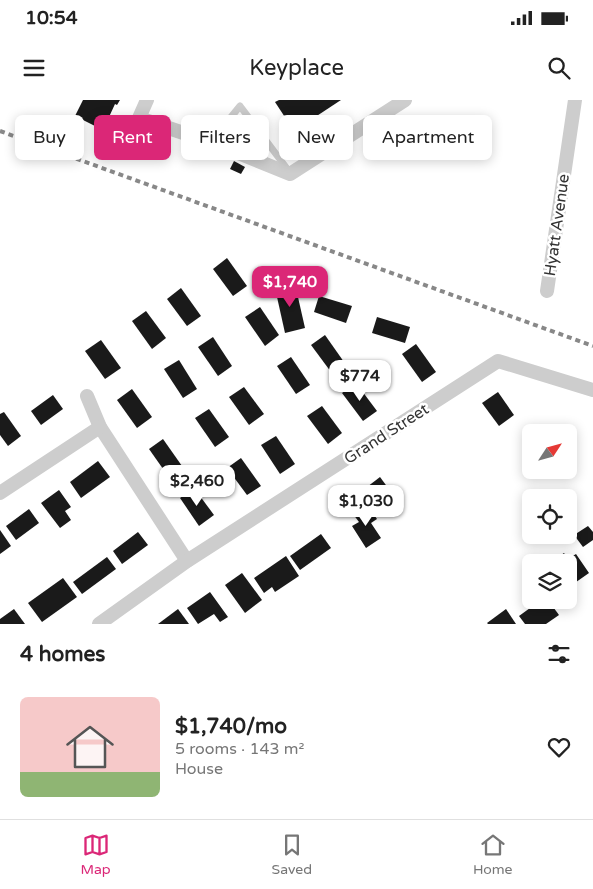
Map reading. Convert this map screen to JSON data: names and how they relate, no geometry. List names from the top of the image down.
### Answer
{
  "streets": {
    "street": ["Hyatt Avenue", "Grand Street"]
  },
  "north": "top right",
  "page": {
    "status": "10:54",
    "header": "Keyplace",
    "chip": [
      "Buy",
      "Rent",
      "Filters",
      "New",
      "Apartment"
    ],
    "price": [
      "$1,740",
      "$774",
      "$2,460",
      "$1,030"
    ],
    "heading": "4 homes",
    "list": [
      {
        "name": "$1,740/mo",
        "note": "5 rooms · 143 m² · House"
      }
    ],
    "tabs": ["Map", "Saved", "Home"]
  }
}
